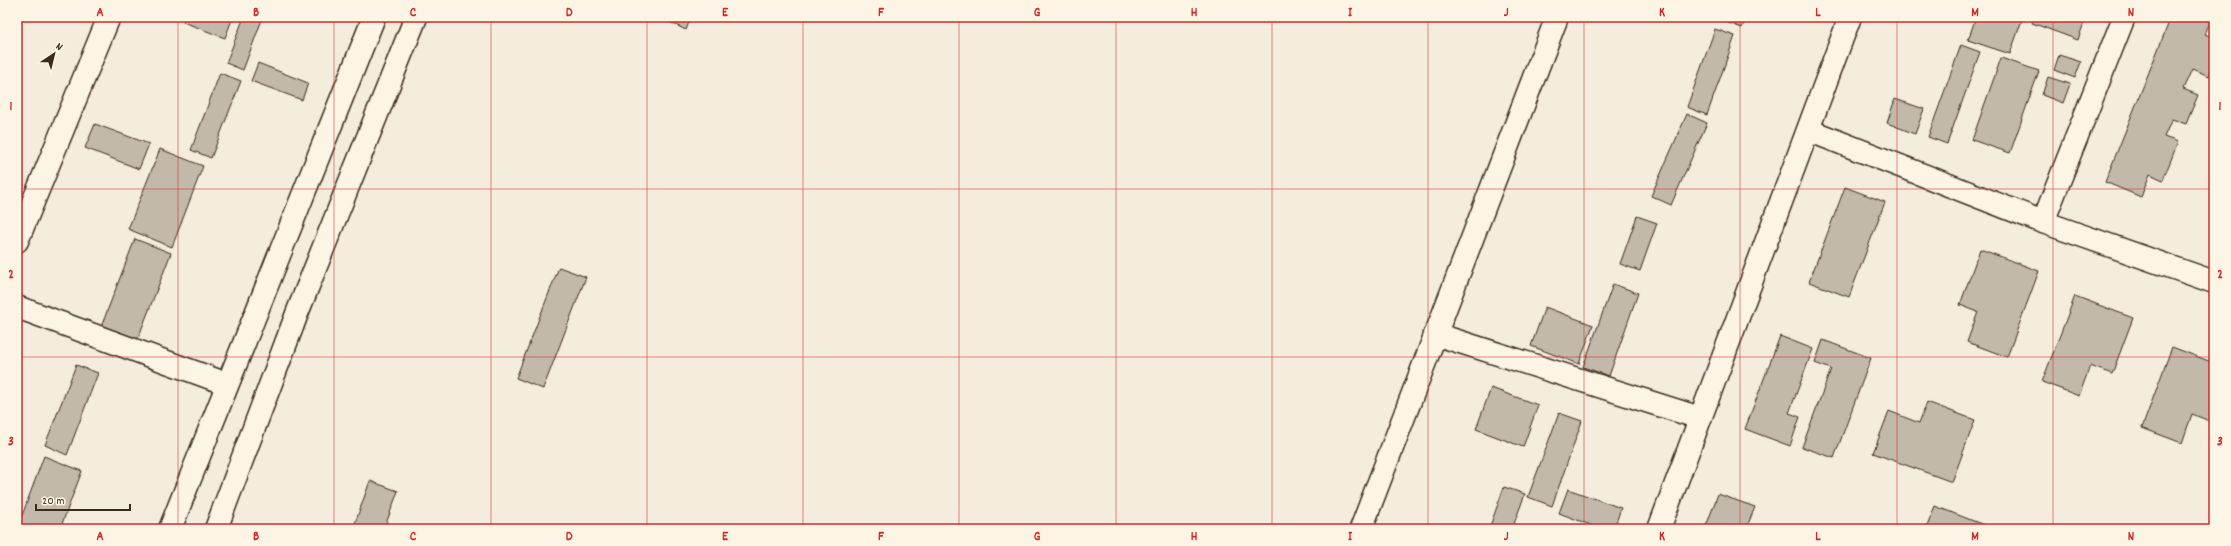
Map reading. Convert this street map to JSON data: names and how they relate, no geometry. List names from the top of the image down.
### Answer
{
  "scale_bar": "20 m",
  "north": "top right",
  "grid": {
    "columns": [
      "A",
      "B",
      "C",
      "D",
      "E",
      "F",
      "G",
      "H",
      "I",
      "J",
      "K",
      "L",
      "M",
      "N"
    ],
    "rows": ["1", "2", "3"]
  }
}
